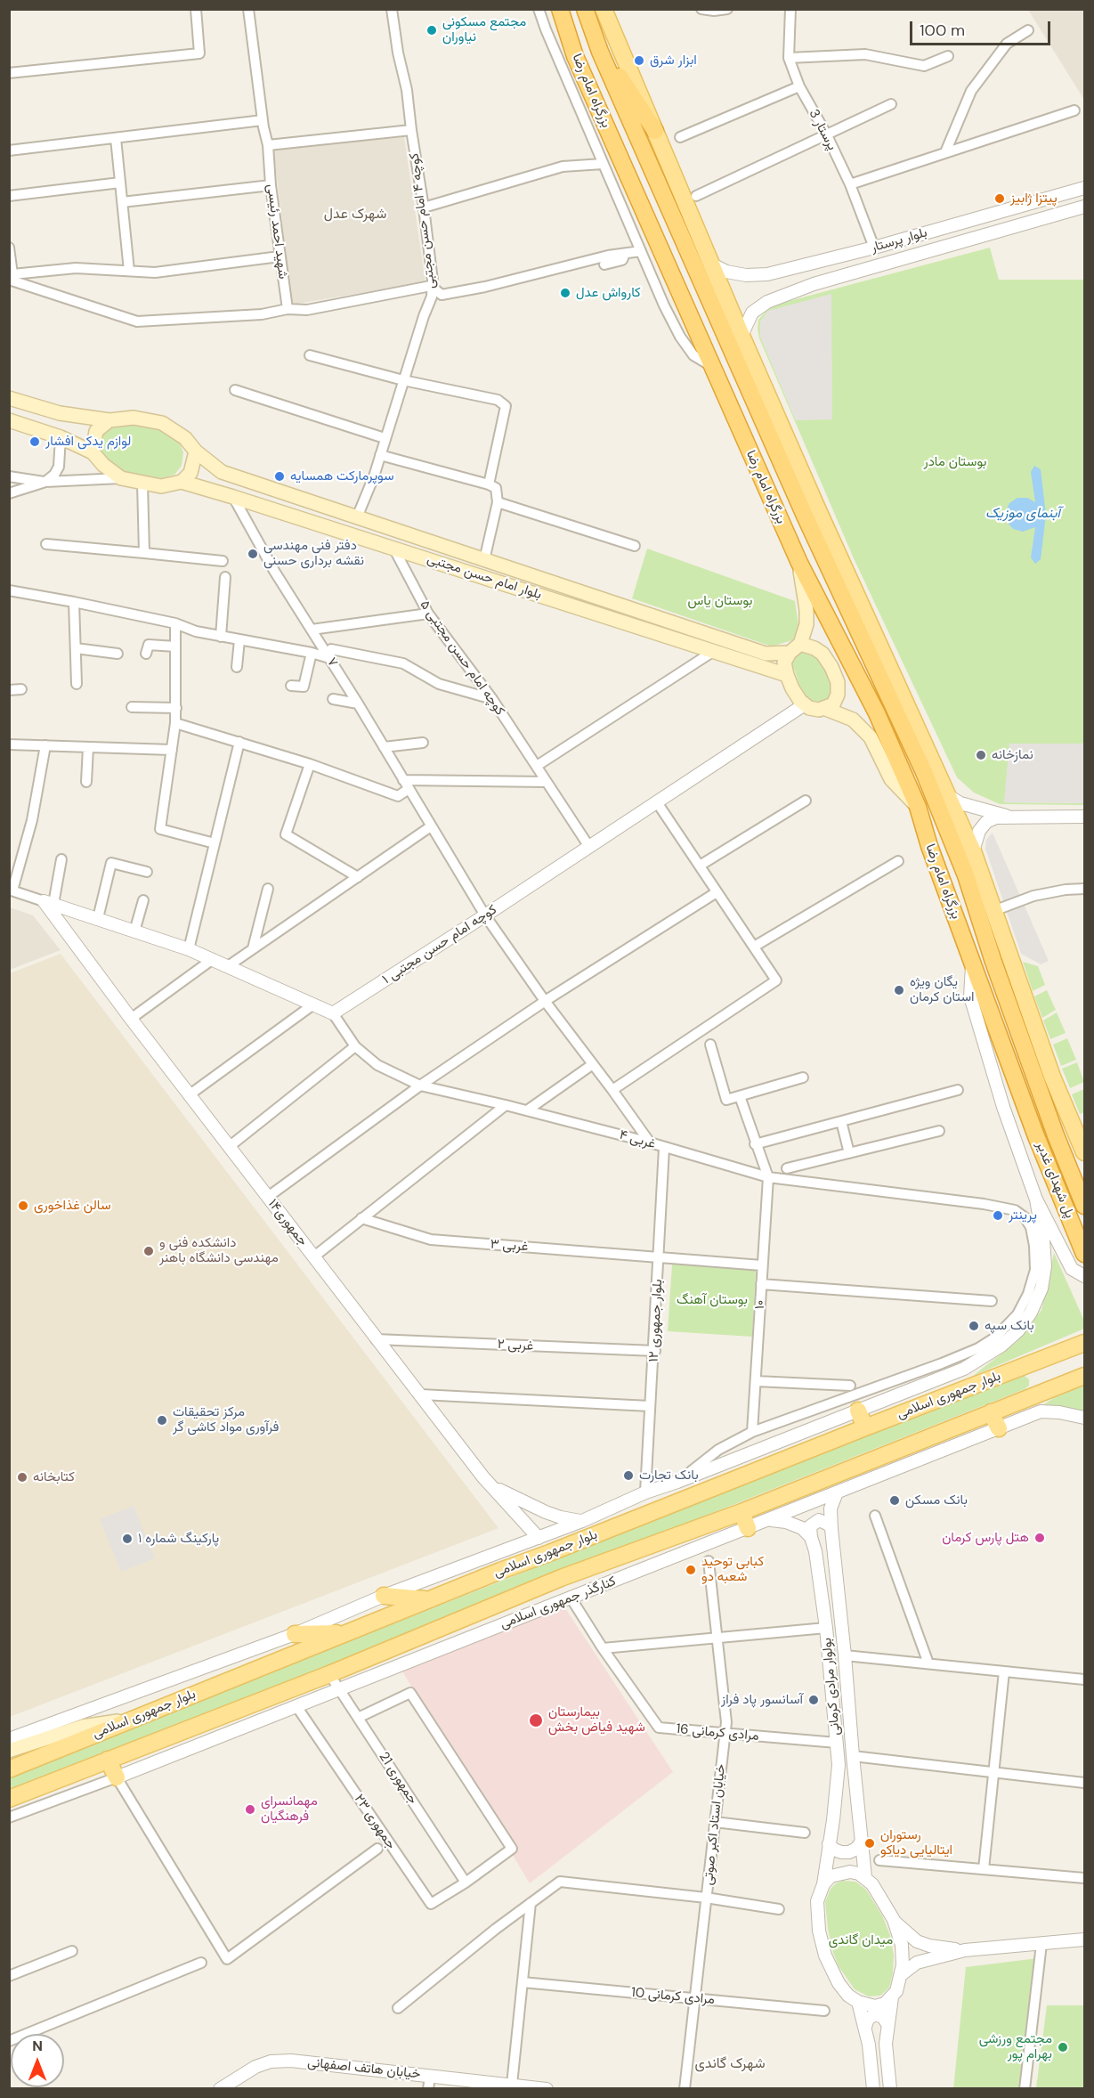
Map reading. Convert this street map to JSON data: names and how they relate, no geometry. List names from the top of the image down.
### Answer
{
  "streets": {
    "highway": ["بزرگراه امام رضا", "پل شهدای غدیر"],
    "main road": ["بلوار امام حسن مجتبی", "بلوار جمهوری اسلامی"],
    "street": [
      "پرستار 3",
      "کوچه ۴ امام حسن مجتبی",
      "شهید احمد رئیسی",
      "بلوار پرستار",
      "کوچه امام حسن مجتبی ۵",
      "۷",
      "کوچه امام حسن مجتبی ۱",
      "۴ غربی",
      "جمهوری۱۴",
      "۳ غربی",
      "۱۰",
      "بلوار جمهوری ۱۲",
      "۲ غربی",
      "کنارگذر جمهوری اسلامی",
      "بولوار مرادی کرمانی",
      "مرادی کرمانی 16",
      "جمهوری 21",
      "۲۳ جمهوری",
      "خیابان استاد اکبر صوتی",
      "مرادی کرمانی 10",
      "خیابان هاتف اصفهانی"
    ]
  },
  "crossings": [
    ["بزرگراه امام رضا", "پل شهدای غدیر"],
    ["پرستار 3", "بلوار پرستار"],
    ["کوچه ۴ امام حسن مجتبی", "بلوار امام حسن مجتبی"],
    ["بلوار امام حسن مجتبی", "کوچه امام حسن مجتبی ۵"],
    ["بلوار امام حسن مجتبی", "۷"],
    ["بلوار امام حسن مجتبی", "کوچه امام حسن مجتبی ۱"],
    ["کوچه امام حسن مجتبی ۵", "کوچه امام حسن مجتبی ۱"],
    ["۷", "کوچه امام حسن مجتبی ۱"],
    ["۷", "۴ غربی"],
    ["کوچه امام حسن مجتبی ۱", "۴ غربی"],
    ["۴ غربی", "۱۰"],
    ["۴ غربی", "بلوار جمهوری ۱۲"],
    ["جمهوری۱۴", "۲ غربی"],
    ["۳ غربی", "۱۰"],
    ["۳ غربی", "بلوار جمهوری ۱۲"],
    ["بلوار جمهوری ۱۲", "۲ غربی"],
    ["بلوار جمهوری اسلامی", "جمهوری 21"],
    ["کنارگذر جمهوری اسلامی", "بولوار مرادی کرمانی"],
    ["کنارگذر جمهوری اسلامی", "مرادی کرمانی 16"],
    ["کنارگذر جمهوری اسلامی", "جمهوری 21"],
    ["کنارگذر جمهوری اسلامی", "۲۳ جمهوری"],
    ["بولوار مرادی کرمانی", "مرادی کرمانی 16"],
    ["مرادی کرمانی 16", "خیابان استاد اکبر صوتی"],
    ["جمهوری 21", "۲۳ جمهوری"],
    ["خیابان استاد اکبر صوتی", "مرادی کرمانی 10"]
  ],
  "districts": ["شهرک عدل", "شهرک گاندی"],
  "water": ["آبنمای موزیک"],
  "parks": [
    "بوستان مادر",
    "بوستان یاس",
    "بوستان آهنگ",
    "میدان گاندی"
  ],
  "places": [
    "مجتمع مسکونی نیاوران",
    "ابزار شرق",
    "پیتزا ژابیز",
    "کارواش عدل",
    "لوازم یدکی افشار",
    "سوپرمارکت همسایه",
    "دفتر فنی مهندسی نقشه برداری حسنی",
    "نمازخانه",
    "یگان ویژه استان کرمان",
    "سالن غذاخوری",
    "پرینتر",
    "دانشکده فنی و مهندسی دانشگاه باهنر",
    "بانک سپه",
    "مرکز تحقیقات فرآوری مواد کاشی گر",
    "بانک تجارت",
    "کتابخانه",
    "بانک مسکن",
    "هتل پارس کرمان",
    "پارکینگ شماره ۱",
    "کبابی توحید شعبه دو",
    "آسانسور پاد فراز",
    "بیمارستان شهید فیاض بخش",
    "مهمانسرای فرهنگیان",
    "رستوران ایتالیایی دیاکو",
    "مجتمع ورزشی بهرام پور"
  ],
  "scale_bar": "100 m",
  "north": "top"
}
